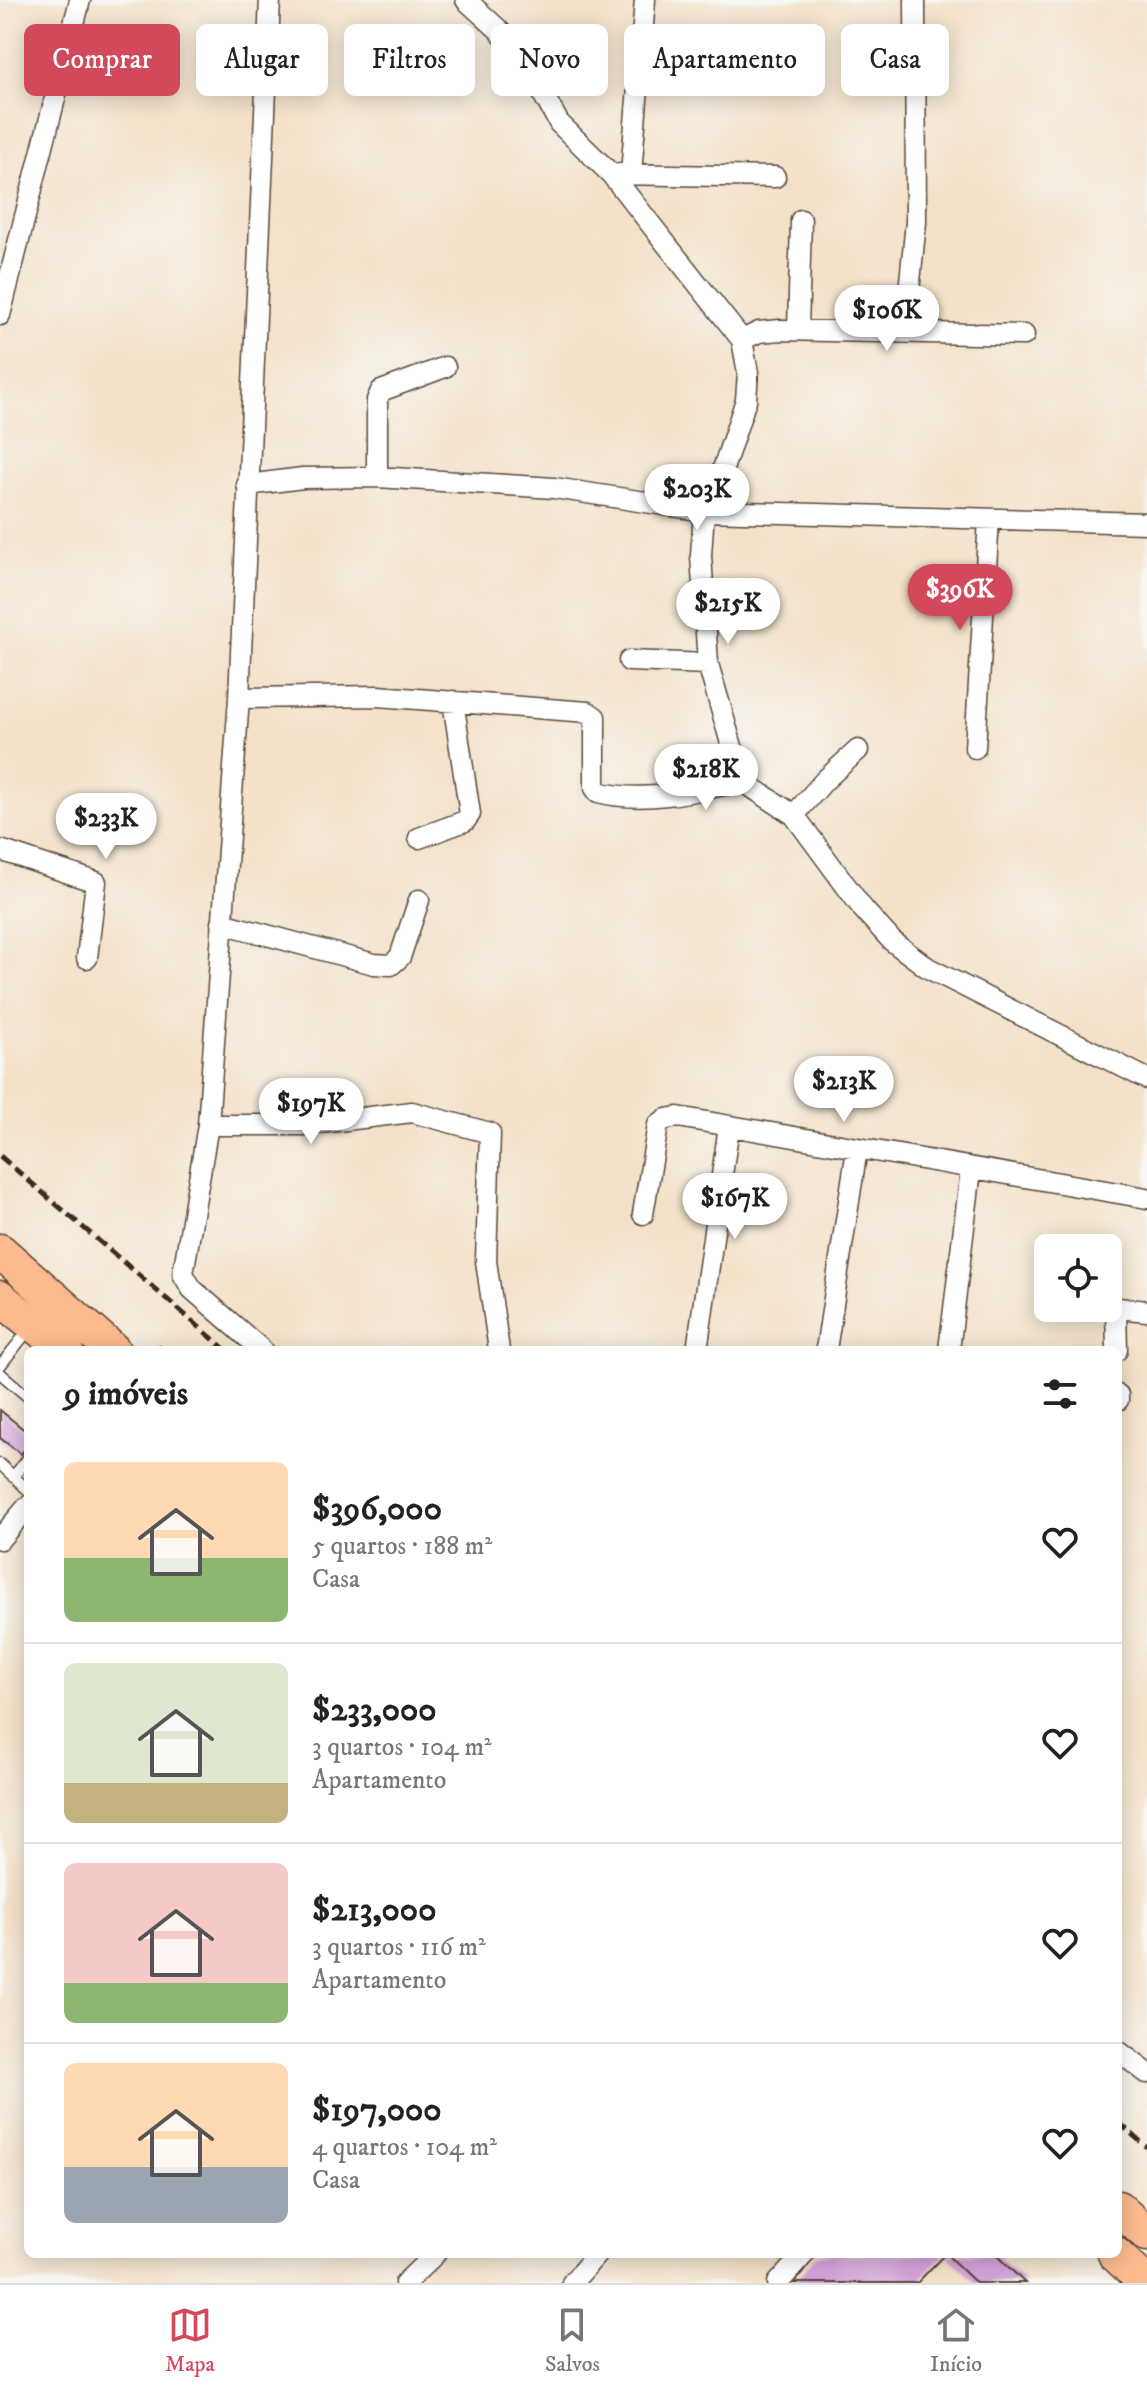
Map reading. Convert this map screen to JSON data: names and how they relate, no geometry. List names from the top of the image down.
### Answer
{
  "page": {
    "chip": [
      "Comprar",
      "Alugar",
      "Filtros",
      "Novo",
      "Apartamento",
      "Casa"
    ],
    "price": [
      "$106K",
      "$203K",
      "$396K",
      "$215K",
      "$218K",
      "$233K",
      "$213K",
      "$197K",
      "$167K"
    ],
    "heading": "9 imóveis",
    "list": [
      {
        "name": "$396,000",
        "note": "5 quartos · 188 m² · Casa"
      },
      {
        "name": "$233,000",
        "note": "3 quartos · 104 m² · Apartamento"
      },
      {
        "name": "$213,000",
        "note": "3 quartos · 116 m² · Apartamento"
      },
      {
        "name": "$197,000",
        "note": "4 quartos · 104 m² · Casa"
      }
    ],
    "tabs": ["Mapa", "Salvos", "Início"]
  }
}
